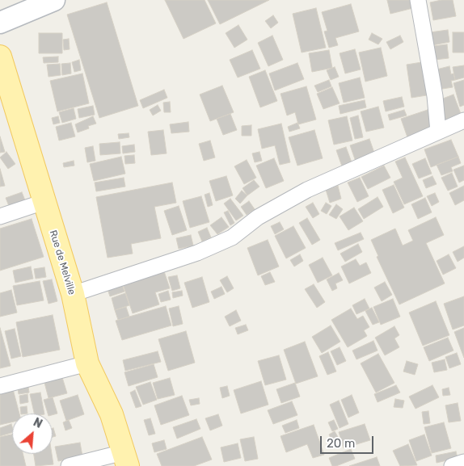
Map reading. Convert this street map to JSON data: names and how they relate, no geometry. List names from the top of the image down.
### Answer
{
  "streets": {
    "main road": ["Rue de Melville"]
  },
  "scale_bar": "20 m",
  "north": "top right"
}
